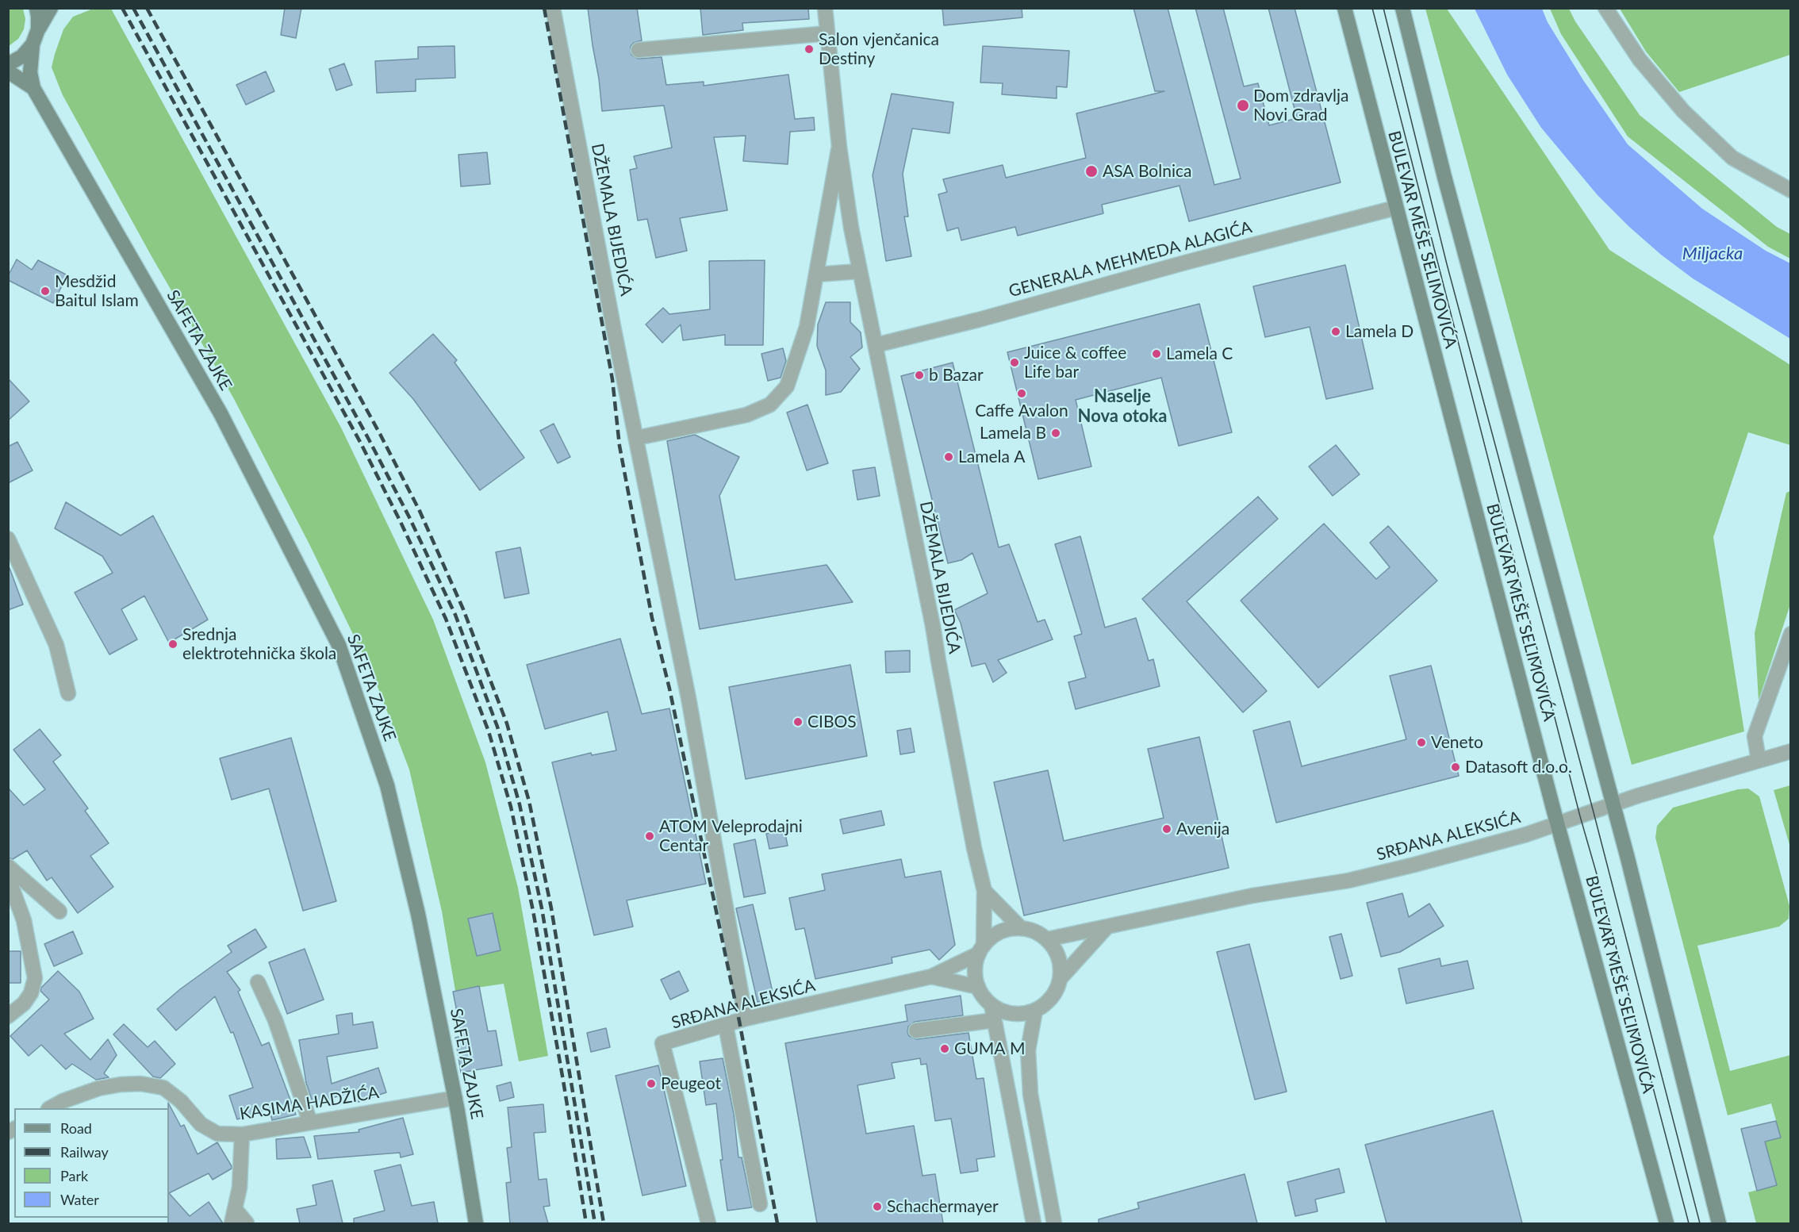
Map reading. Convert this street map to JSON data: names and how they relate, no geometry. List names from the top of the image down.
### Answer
{
  "streets": {
    "main road": ["BULEVAR MEŠE SELIMOVIĆA", "SAFETA ZAJKE"],
    "street": [
      "DŽEMALA BIJEDIĆA",
      "GENERALA MEHMEDA ALAGIĆA",
      "SRĐANA ALEKSIĆA",
      "KASIMA HADŽIĆA"
    ]
  },
  "crossings": [
    ["DŽEMALA BIJEDIĆA", "GENERALA MEHMEDA ALAGIĆA"],
    ["DŽEMALA BIJEDIĆA", "SRĐANA ALEKSIĆA"],
    ["BULEVAR MEŠE SELIMOVIĆA", "GENERALA MEHMEDA ALAGIĆA"],
    ["BULEVAR MEŠE SELIMOVIĆA", "SRĐANA ALEKSIĆA"],
    ["SAFETA ZAJKE", "KASIMA HADŽIĆA"]
  ],
  "districts": ["Naselje Nova otoka"],
  "water": ["Miljacka"],
  "places": [
    "Salon vjenčanica Destiny",
    "Dom zdravlja Novi Grad",
    "ASA Bolnica",
    "Mesdžid Baitul Islam",
    "Lamela D",
    "Lamela C",
    "Juice & coffee Life bar",
    "b Bazar",
    "Caffe Avalon",
    "Lamela B",
    "Lamela A",
    "Srednja elektrotehnička škola",
    "CIBOS",
    "Veneto",
    "Datasoft d.o.o.",
    "Avenija",
    "ATOM Veleprodajni Centar",
    "GUMA M",
    "Peugeot",
    "Schachermayer"
  ],
  "legend": [
    "Road",
    "Railway",
    "Park",
    "Water"
  ]
}
